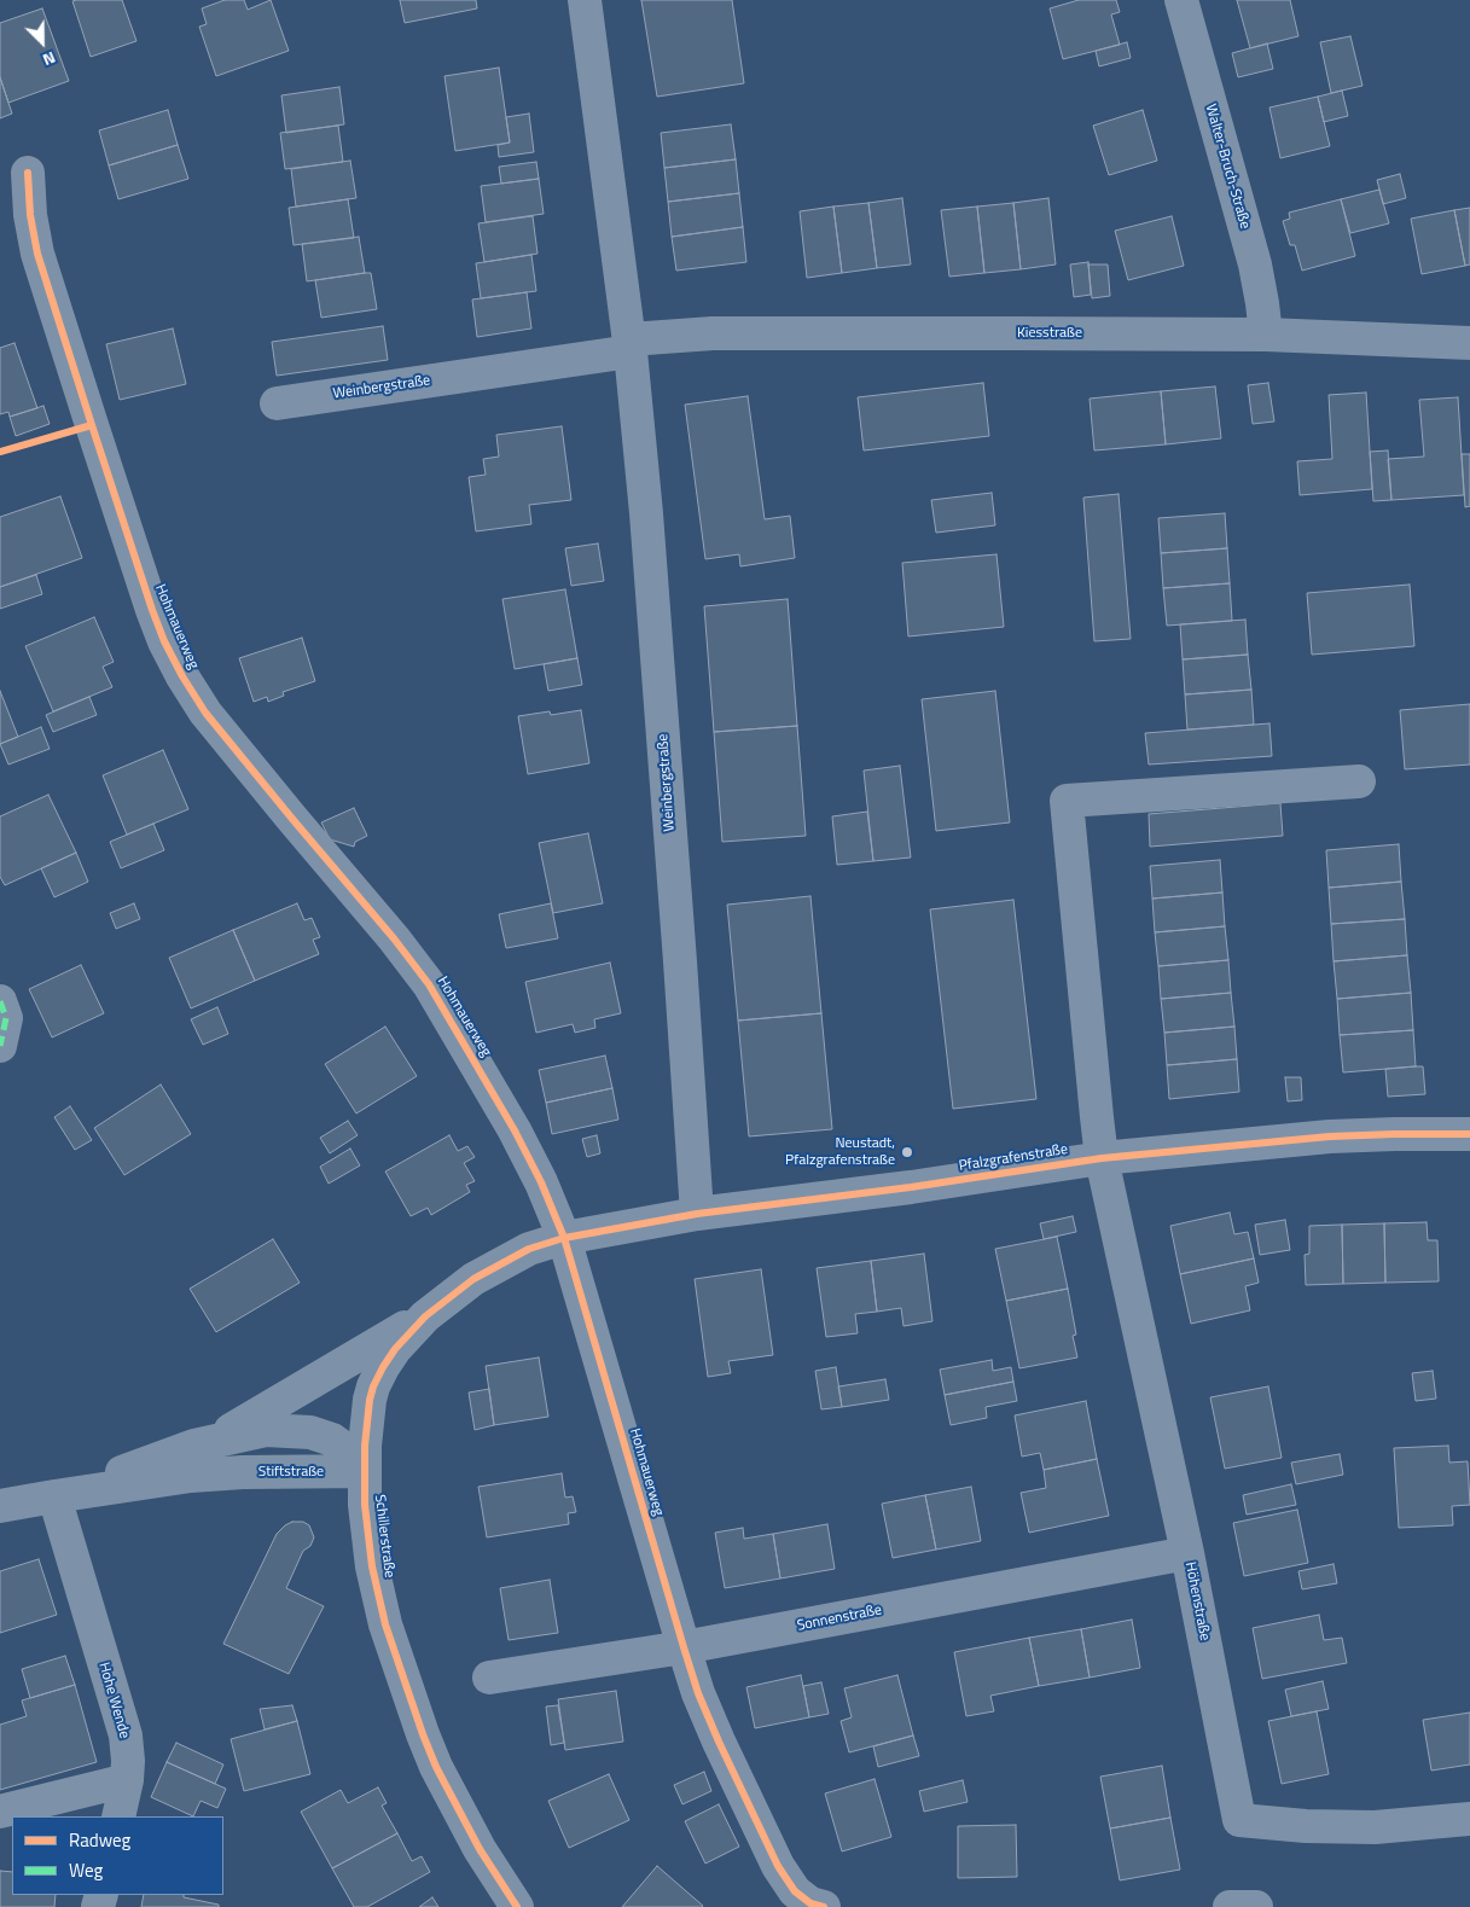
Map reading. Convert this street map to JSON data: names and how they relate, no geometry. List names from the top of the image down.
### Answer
{
  "streets": {
    "street": [
      "Walter-Bruch-Straße",
      "Kiesstraße",
      "Weinbergstraße",
      "Hohmauerweg",
      "Pfalzgrafenstraße",
      "Stiftstraße",
      "Schillerstraße",
      "Höhenstraße",
      "Sonnenstraße",
      "Hohe Wende"
    ]
  },
  "crossings": [
    ["Walter-Bruch-Straße", "Kiesstraße"],
    ["Kiesstraße", "Weinbergstraße"],
    ["Weinbergstraße", "Pfalzgrafenstraße"],
    ["Hohmauerweg", "Pfalzgrafenstraße"],
    ["Hohmauerweg", "Schillerstraße"],
    ["Hohmauerweg", "Sonnenstraße"],
    ["Pfalzgrafenstraße", "Schillerstraße"],
    ["Pfalzgrafenstraße", "Höhenstraße"],
    ["Stiftstraße", "Schillerstraße"],
    ["Stiftstraße", "Hohe Wende"],
    ["Höhenstraße", "Sonnenstraße"]
  ],
  "places": ["Neustadt, Pfalzgrafenstraße"],
  "legend": ["Radweg", "Weg"],
  "north": "bottom right"
}
